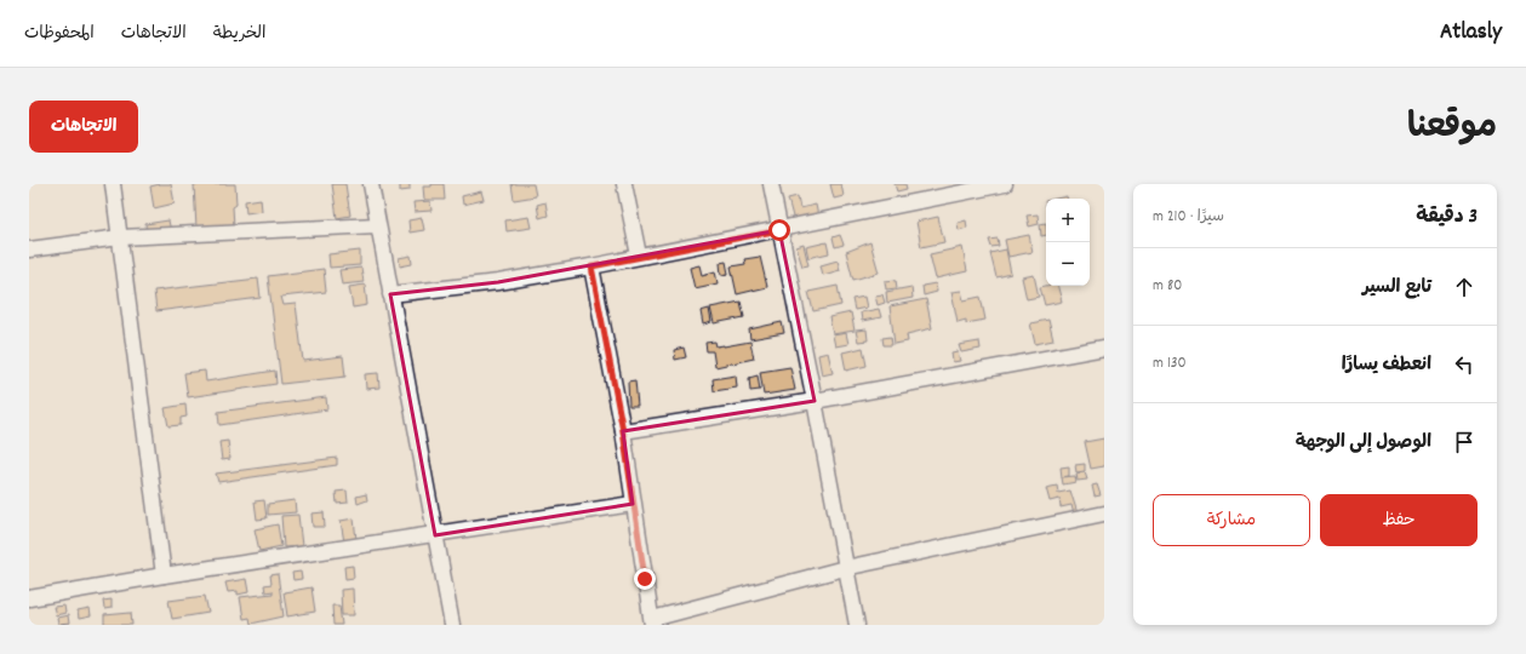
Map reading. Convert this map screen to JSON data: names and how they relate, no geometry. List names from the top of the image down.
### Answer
{
  "page": {
    "header": "Atlasly",
    "nav": ["الخريطة", "الاتجاهات", "المحفوظات"],
    "title": "موقعنا",
    "buttons": [
      "الاتجاهات",
      ["حفظ", "مشاركة"]
    ],
    "heading": ["3 دقيقة", "سيرًا · 210 m"],
    "map_buttons": ["+", "−"],
    "list": [
      ["تابع السير", "80 m"],
      ["انعطف يسارًا", "130 m"],
      "الوصول إلى الوجهة"
    ]
  }
}
